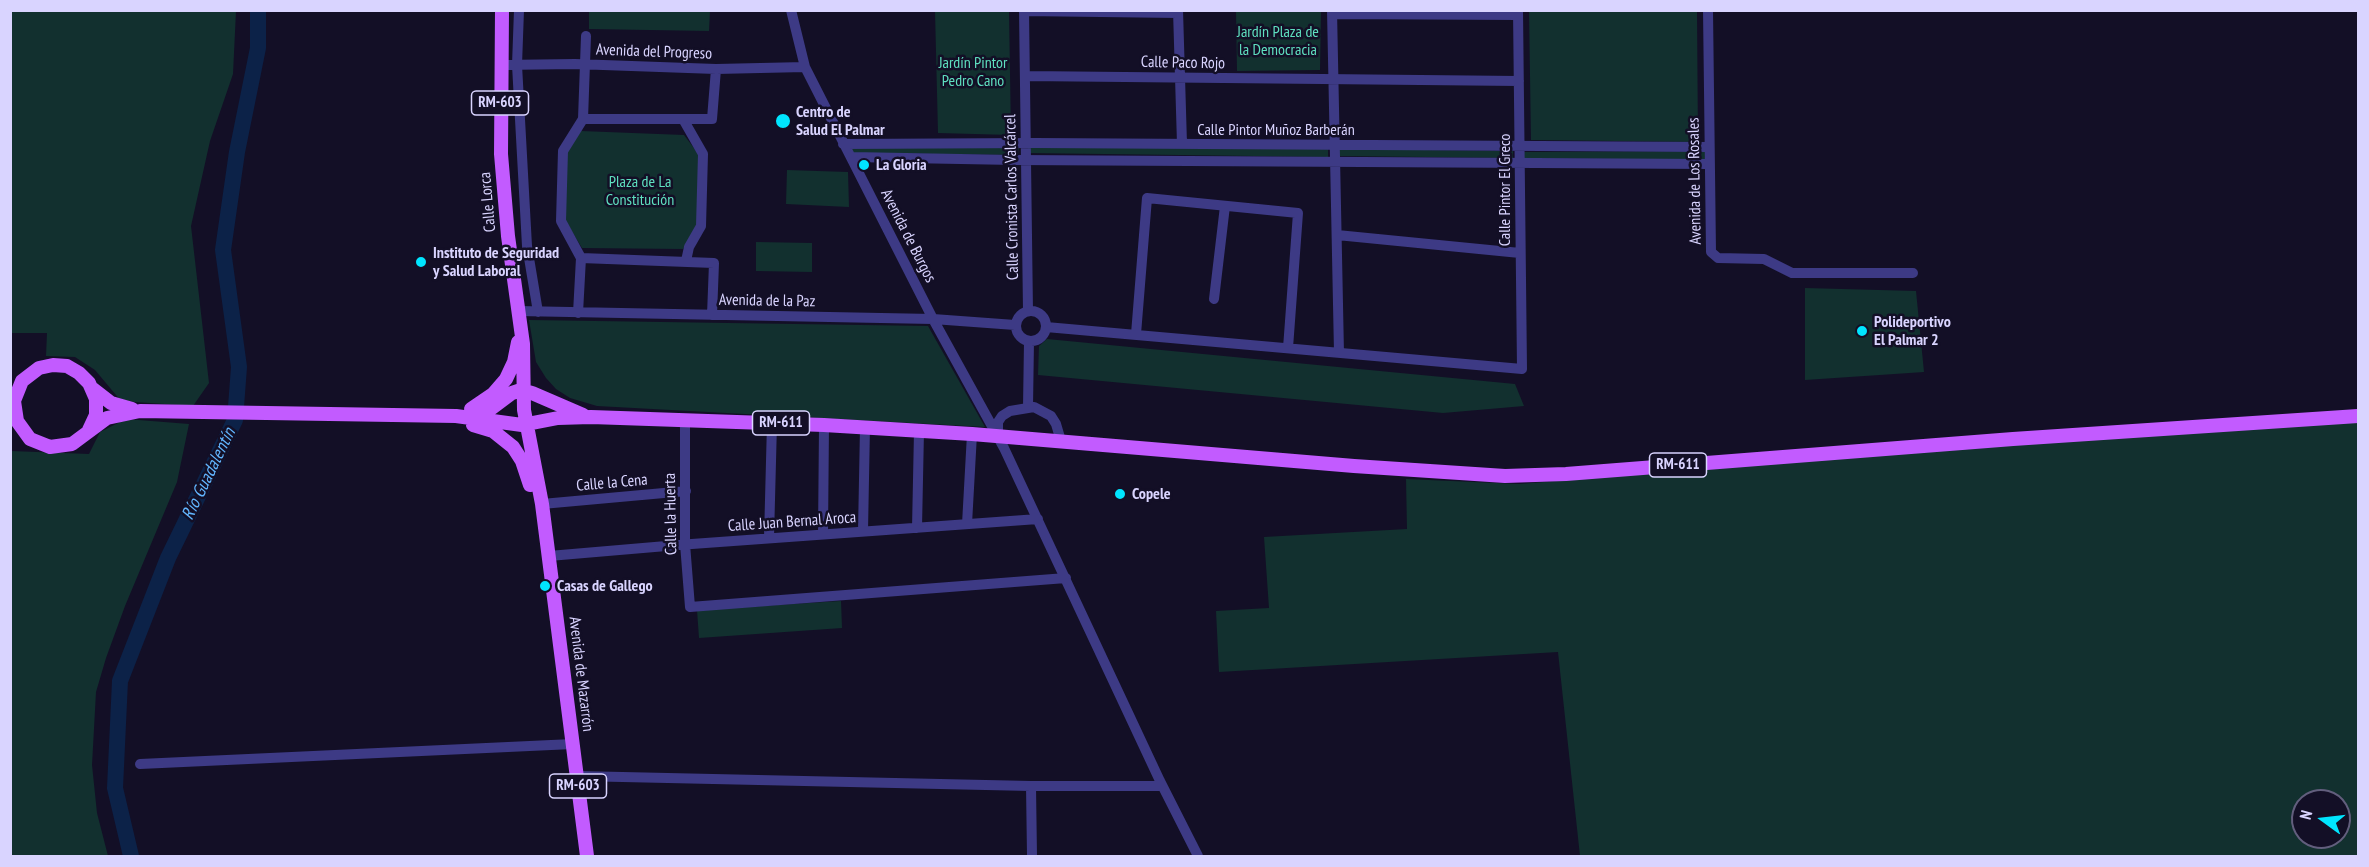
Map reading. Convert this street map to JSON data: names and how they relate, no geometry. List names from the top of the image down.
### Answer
{
  "streets": {
    "main road": [
      "RM-603",
      "Calle Lorca",
      "RM-611",
      "Avenida de Mazarrón"
    ],
    "street": [
      "Avenida del Progreso",
      "Calle Paco Rojo",
      "Calle Pintor Muñoz Barberán",
      "Avenida de Los Rosales",
      "Calle Pintor El Greco",
      "Calle Cronista Carlos Valcárcel",
      "Avenida de Burgos",
      "Avenida de la Paz",
      "Calle la Cena",
      "Calle la Huerta",
      "Calle Juan Bernal Aroca"
    ]
  },
  "crossings": [
    ["Avenida del Progreso", "Calle Lorca"],
    ["Avenida del Progreso", "Avenida de Burgos"],
    ["Calle Paco Rojo", "Calle Pintor El Greco"],
    ["Calle Paco Rojo", "Calle Cronista Carlos Valcárcel"],
    ["Calle Pintor Muñoz Barberán", "Avenida de Los Rosales"],
    ["Calle Pintor Muñoz Barberán", "Calle Pintor El Greco"],
    ["Calle Pintor Muñoz Barberán", "Calle Cronista Carlos Valcárcel"],
    ["Calle Pintor Muñoz Barberán", "Avenida de Burgos"],
    ["Calle Cronista Carlos Valcárcel", "Avenida de la Paz"],
    ["Calle Lorca", "Avenida de la Paz"],
    ["Calle Lorca", "RM-611"],
    ["Calle Lorca", "Avenida de Mazarrón"],
    ["Avenida de Burgos", "Avenida de la Paz"],
    ["Avenida de Burgos", "RM-611"],
    ["Avenida de Burgos", "Calle la Huerta"],
    ["Avenida de Burgos", "Calle Juan Bernal Aroca"],
    ["RM-611", "Calle la Huerta"],
    ["RM-611", "Avenida de Mazarrón"],
    ["Calle la Cena", "Calle la Huerta"],
    ["Calle la Cena", "Avenida de Mazarrón"],
    ["Calle la Huerta", "Calle Juan Bernal Aroca"],
    ["Calle Juan Bernal Aroca", "Avenida de Mazarrón"]
  ],
  "water": ["Río Guadalentín"],
  "parks": ["Jardín Plaza de la Democracia", "Jardín Pintor Pedro Cano", "Plaza de La Constitución"],
  "places": [
    "Centro de Salud El Palmar",
    "La Gloria",
    "Instituto de Seguridad y Salud Laboral",
    "Polideportivo El Palmar 2",
    "Copele",
    "Casas de Gallego"
  ],
  "north": "left"
}
